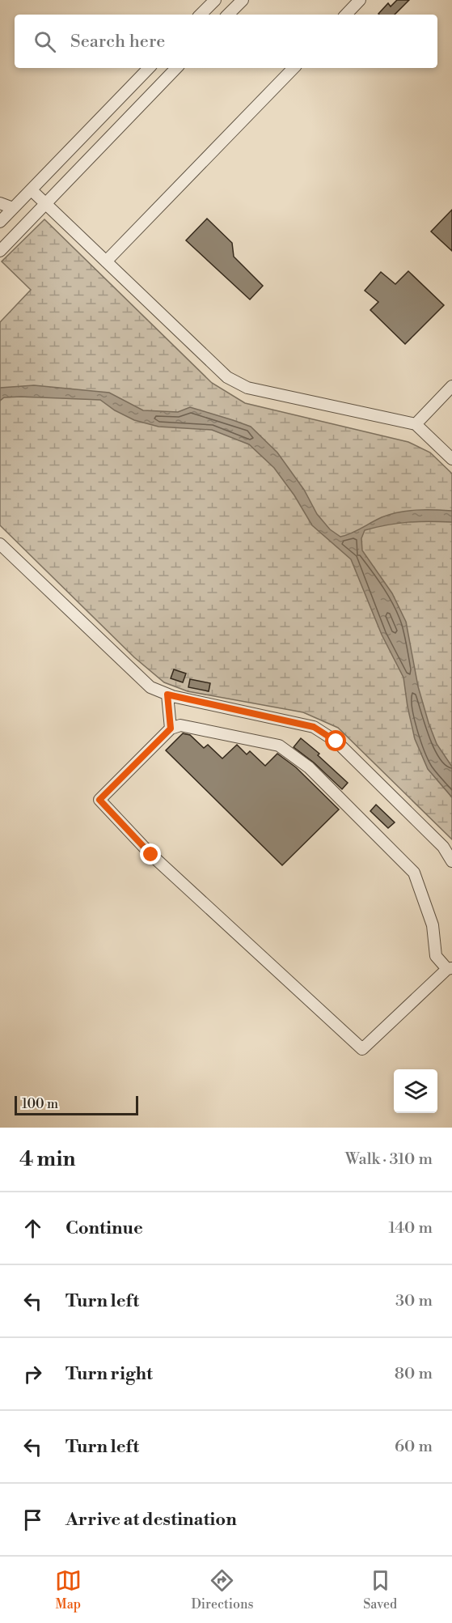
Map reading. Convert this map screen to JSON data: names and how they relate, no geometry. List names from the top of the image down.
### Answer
{
  "scale_bar": "100 m",
  "page": {
    "search": "Search here",
    "scale": "100 m",
    "heading": ["4 min", "Walk · 310 m"],
    "list": [
      ["Continue", "140 m"],
      ["Turn left", "30 m"],
      ["Turn right", "80 m"],
      ["Turn left", "60 m"],
      "Arrive at destination"
    ],
    "nav": ["Map", "Directions", "Saved"]
  }
}
